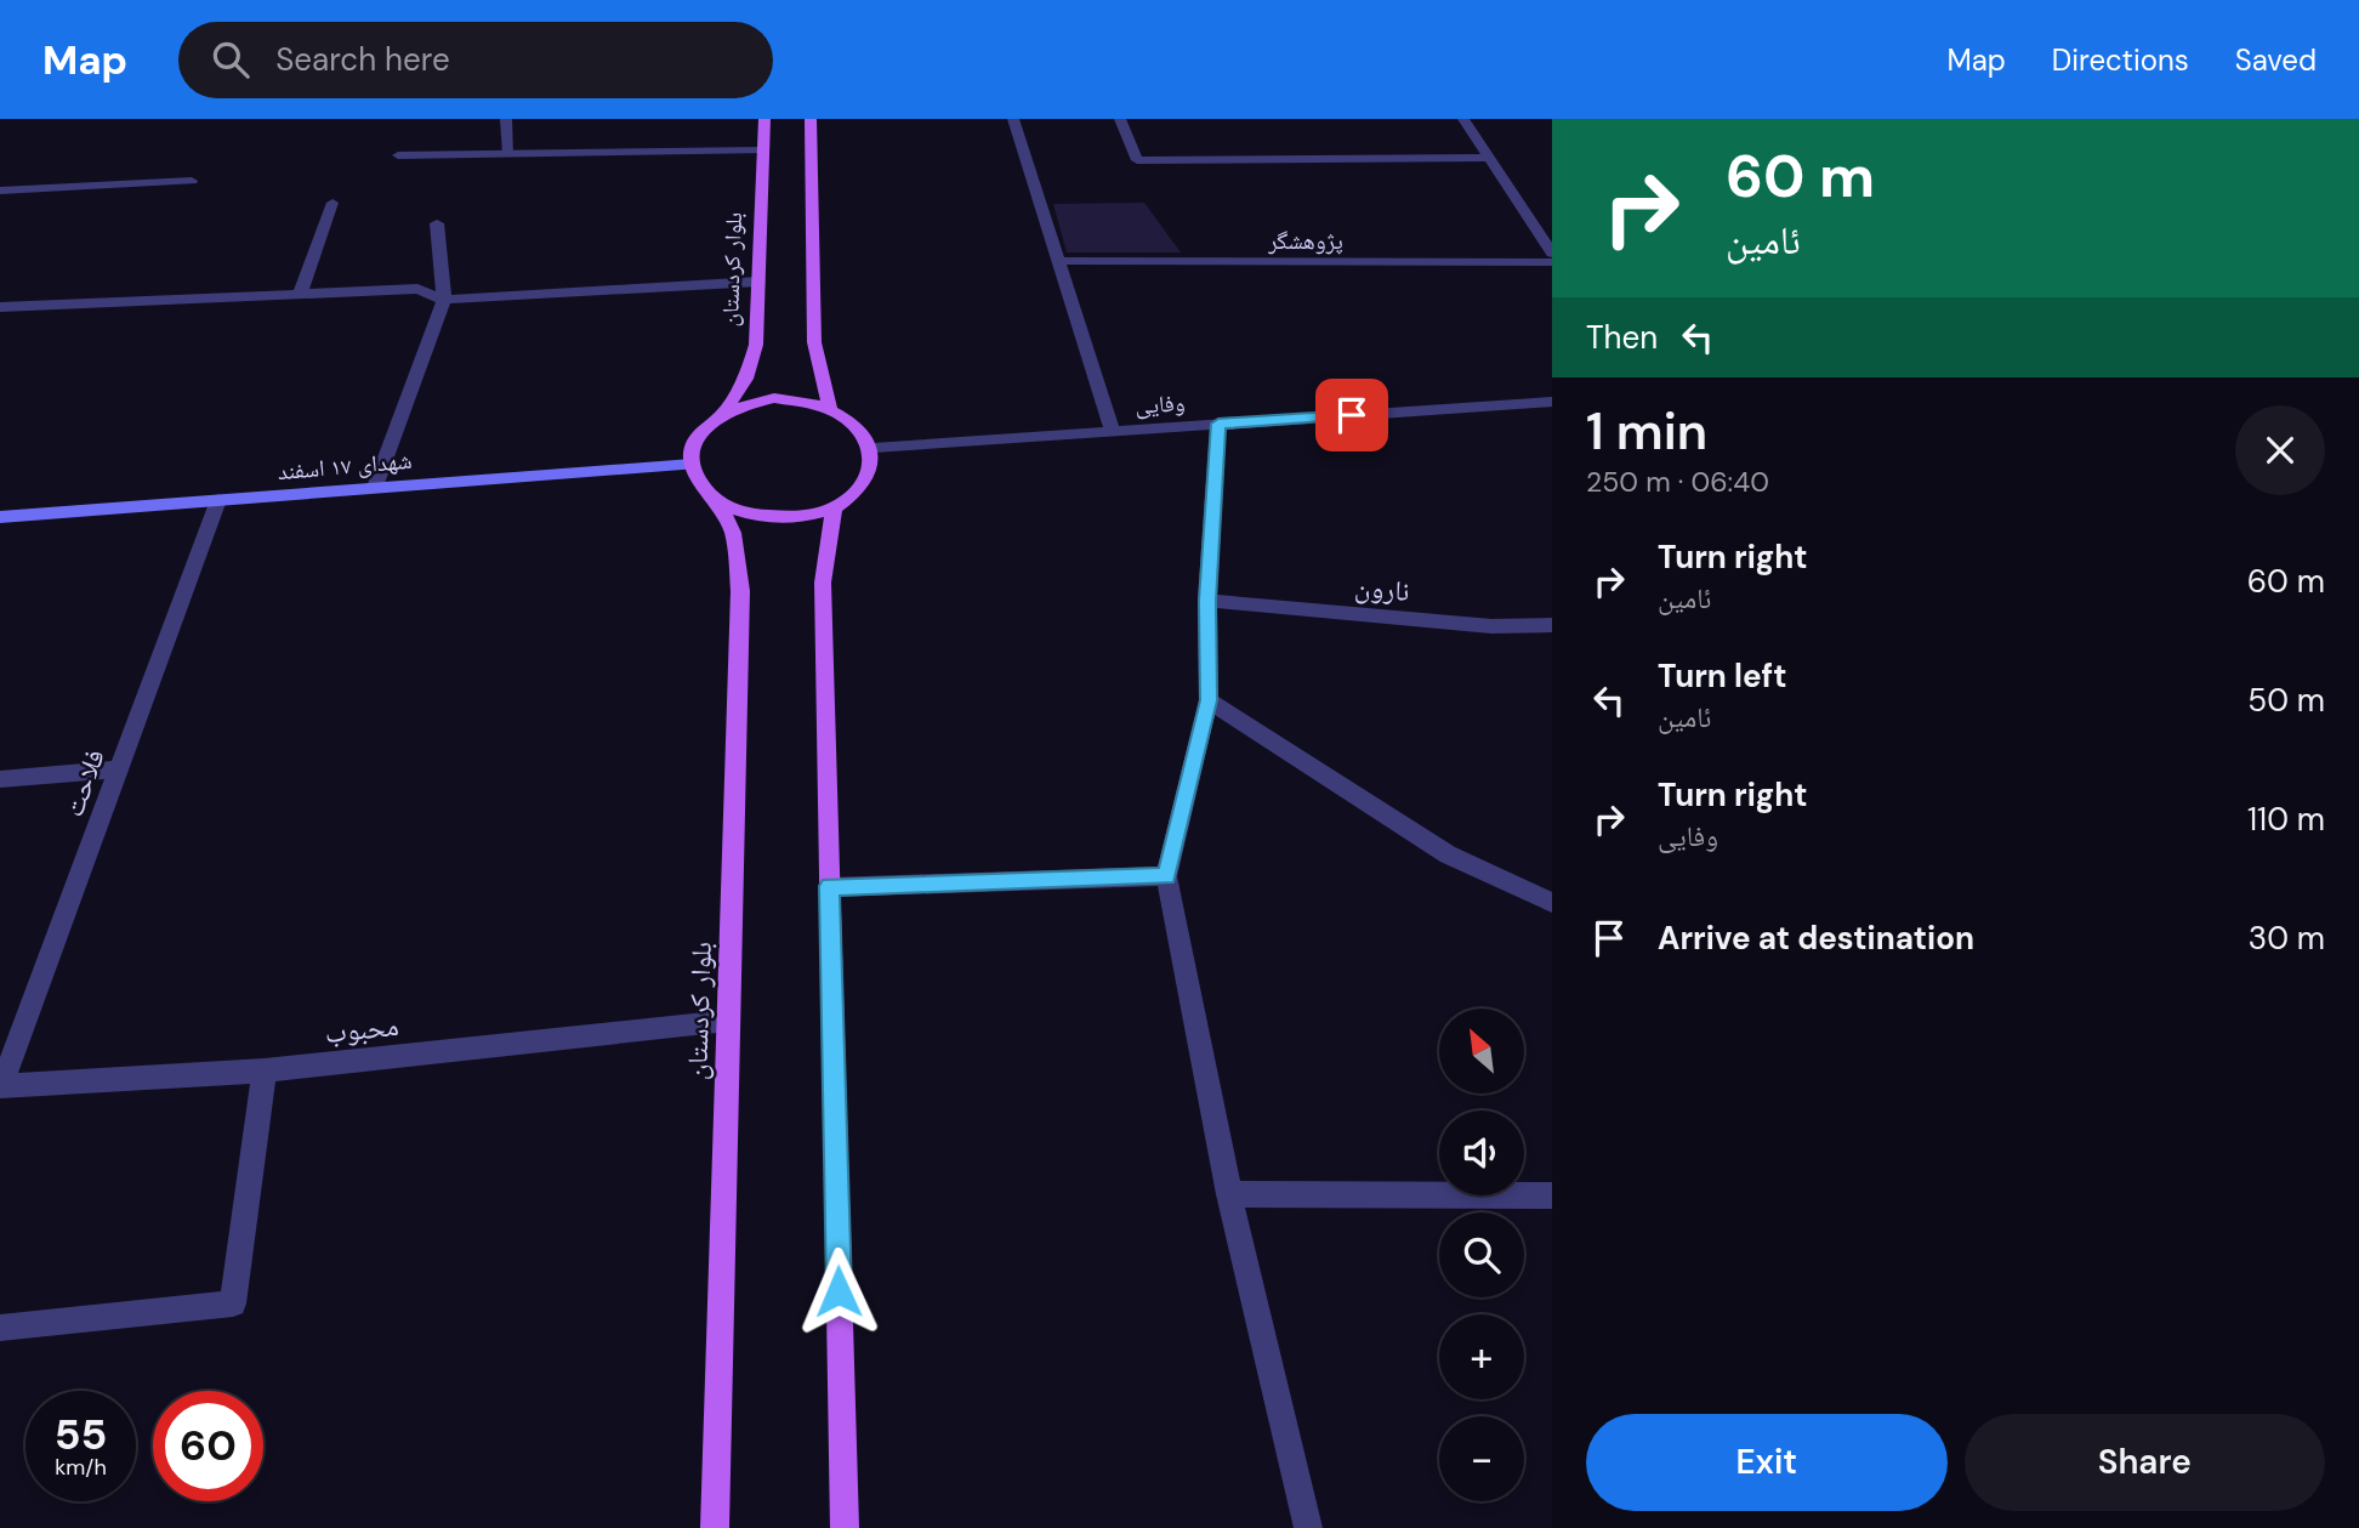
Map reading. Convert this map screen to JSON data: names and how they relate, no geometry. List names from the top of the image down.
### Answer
{
  "streets": {
    "main road": ["بلوار کردستان"],
    "street": [
      "پژوهشگر",
      "وفایی",
      "شهدای ۱۷ اسفند",
      "نارون",
      "فلاحت",
      "محبوب"
    ]
  },
  "crossings": [
    ["بلوار کردستان", "وفایی"],
    ["بلوار کردستان", "شهدای ۱۷ اسفند"],
    ["بلوار کردستان", "محبوب"],
    ["وفایی", "شهدای ۱۷ اسفند"],
    ["شهدای ۱۷ اسفند", "فلاحت"],
    ["فلاحت", "محبوب"]
  ],
  "north": "top left",
  "page": {
    "header": "Map",
    "search": "Search here",
    "nav": ["Map", "Directions", "Saved"],
    "turn": ["60 m", "ئامین"],
    "then": "Then",
    "heading": ["1 min", "250 m · 06:40"],
    "list": [
      {
        "name": "Turn right",
        "note": "ئامین",
        "value": "60 m"
      },
      {
        "name": "Turn left",
        "note": "ئامین",
        "value": "50 m"
      },
      {
        "name": "Turn right",
        "note": "وفایی",
        "value": "110 m"
      },
      {
        "name": "Arrive at destination",
        "value": "30 m"
      }
    ],
    "map_buttons": ["+", "−"],
    "speed": "55 km/h",
    "limit": "60",
    "buttons": ["Exit", "Share"]
  }
}
